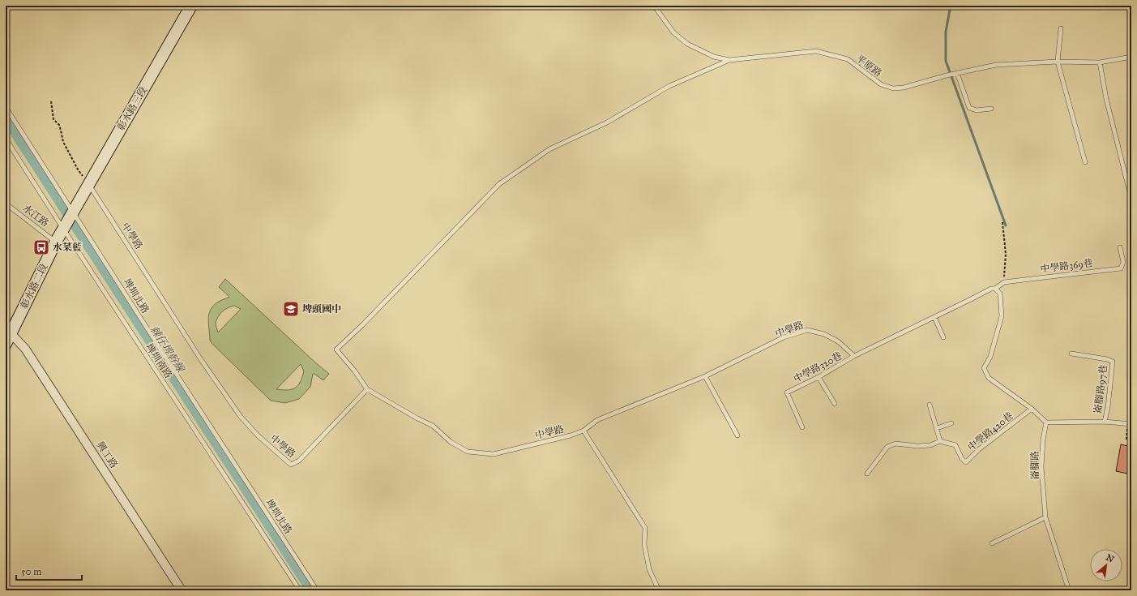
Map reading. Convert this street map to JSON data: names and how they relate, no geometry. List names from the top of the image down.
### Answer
{
  "streets": {
    "main road": ["彰水路三段", "彰水路二段"],
    "street": ["興工路"],
    "lane": [
      "平原路",
      "水江路",
      "中學路",
      "中學路369巷",
      "埤圳北路",
      "埤圳南路",
      "中學路320巷",
      "崙腳路97巷",
      "中學路420巷",
      "崙腳路"
    ]
  },
  "crossings": [
    ["彰水路三段", "中學路"],
    ["彰水路三段", "彰水路二段"],
    ["彰水路三段", "埤圳北路"],
    ["彰水路三段", "埤圳南路"],
    ["水江路", "彰水路二段"],
    ["中學路", "中學路320巷"],
    ["彰水路二段", "埤圳南路"],
    ["彰水路二段", "興工路"]
  ],
  "water": ["棘仔埤幹線"],
  "places": {
    "bus stop": ["水菜藍"],
    "school or university": ["埤頭國中"]
  },
  "scale_bar": "50 m",
  "north": "top right"
}
